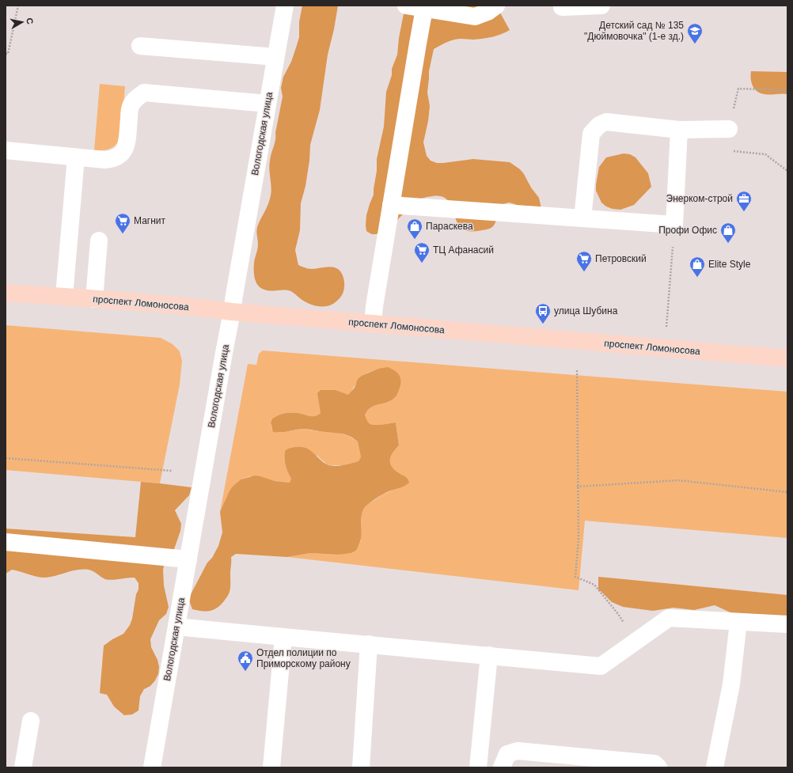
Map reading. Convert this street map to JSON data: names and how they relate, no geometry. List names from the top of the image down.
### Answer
{
  "streets": {
    "main road": ["проспект Ломоносова"],
    "street": ["Вологодская улица"]
  },
  "crossings": [
    ["Вологодская улица", "проспект Ломоносова"]
  ],
  "places": {
    "school or university": ["Детский сад № 135 \"Дюймовочка\" (1-е зд.)"],
    "office": ["Энерком-строй"],
    "supermarket": ["Магнит", "ТЦ Афанасий", "Петровский"],
    "shop": ["Параскева", "Профи Офис", "Elite Style"],
    "bus stop": ["улица Шубина"],
    "public building": ["Отдел полиции по Приморскому району"]
  },
  "north": "right"
}
